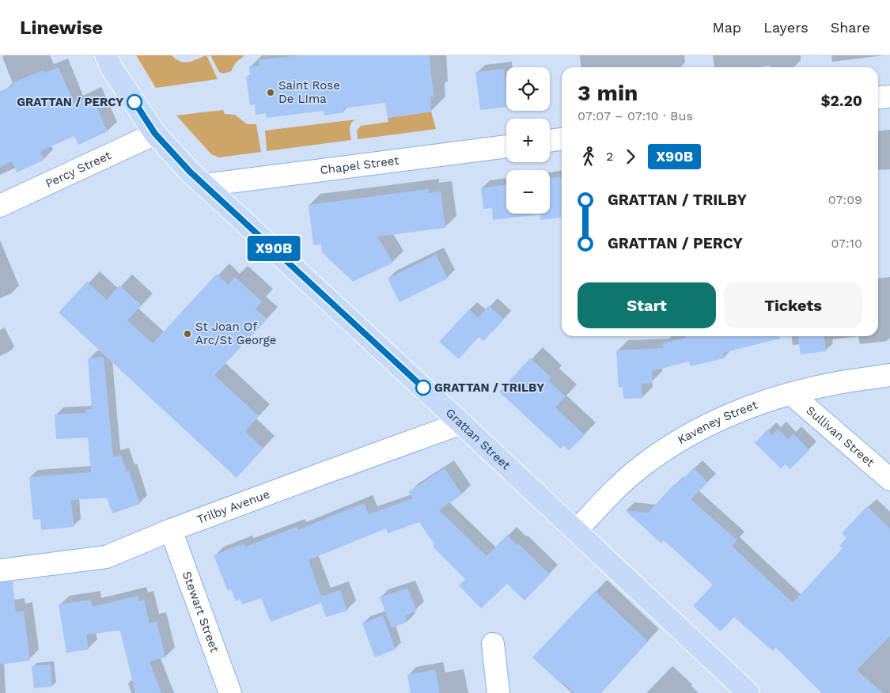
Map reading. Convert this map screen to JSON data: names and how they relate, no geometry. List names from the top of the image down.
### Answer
{
  "streets": {
    "main road": ["Grattan Street"],
    "street": [
      "Chapel Street",
      "Percy Street",
      "Kaveney Street",
      "Sullivan Street",
      "Trilby Avenue",
      "Stewart Street"
    ]
  },
  "crossings": [
    ["Chapel Street", "Grattan Street"],
    ["Percy Street", "Grattan Street"],
    ["Kaveney Street", "Sullivan Street"],
    ["Kaveney Street", "Grattan Street"],
    ["Grattan Street", "Trilby Avenue"],
    ["Trilby Avenue", "Stewart Street"]
  ],
  "places": [
    "Saint Rose De LIma",
    "GRATTAN / PERCY",
    "St Joan Of Arc/St George",
    "GRATTAN / TRILBY"
  ],
  "lines": ["bus line X90B"],
  "page": {
    "header": "Linewise",
    "nav": ["Map", "Layers", "Share"],
    "on_map": "X90B",
    "map_buttons": ["+", "−"],
    "heading": ["3 min", "07:07 – 07:10 · Bus", "$2.20"],
    "legs": ["2", "X90B"],
    "list": [
      {
        "name": "GRATTAN / TRILBY",
        "value": "07:09"
      },
      {
        "name": "GRATTAN / PERCY",
        "value": "07:10"
      }
    ],
    "buttons": ["Start", "Tickets"]
  }
}
